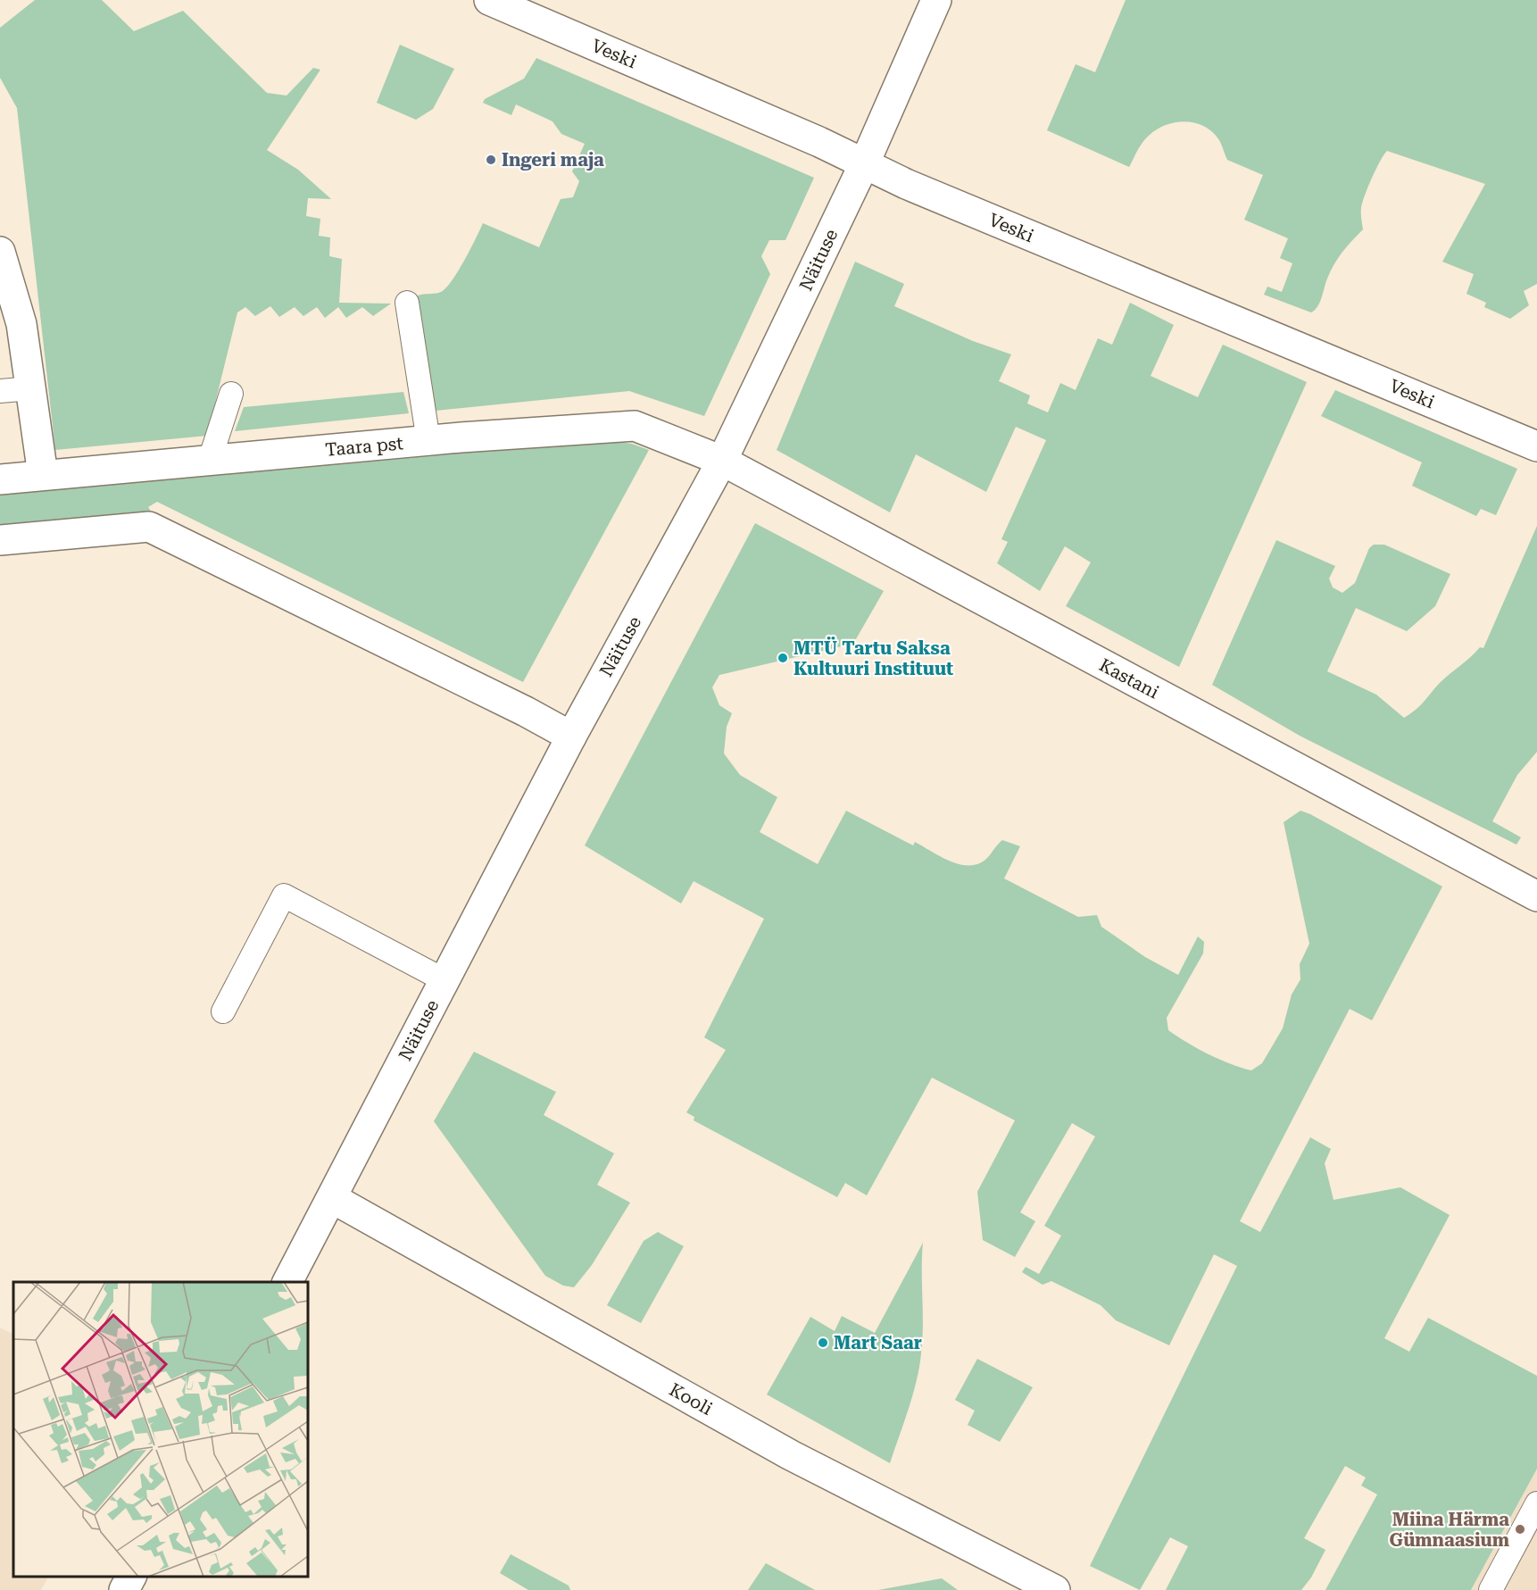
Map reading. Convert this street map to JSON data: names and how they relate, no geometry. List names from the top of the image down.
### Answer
{
  "streets": {
    "street": [
      "Veski",
      "Näituse",
      "Taara pst",
      "Kastani",
      "Kooli"
    ]
  },
  "crossings": [
    ["Veski", "Näituse"],
    ["Näituse", "Taara pst"],
    ["Näituse", "Kastani"],
    ["Näituse", "Kooli"],
    ["Taara pst", "Kastani"]
  ],
  "places": [
    "Ingeri maja",
    "MTÜ Tartu Saksa Kultuuri Instituut",
    "Mart Saar",
    "Miina Härma Gümnaasium"
  ]
}
